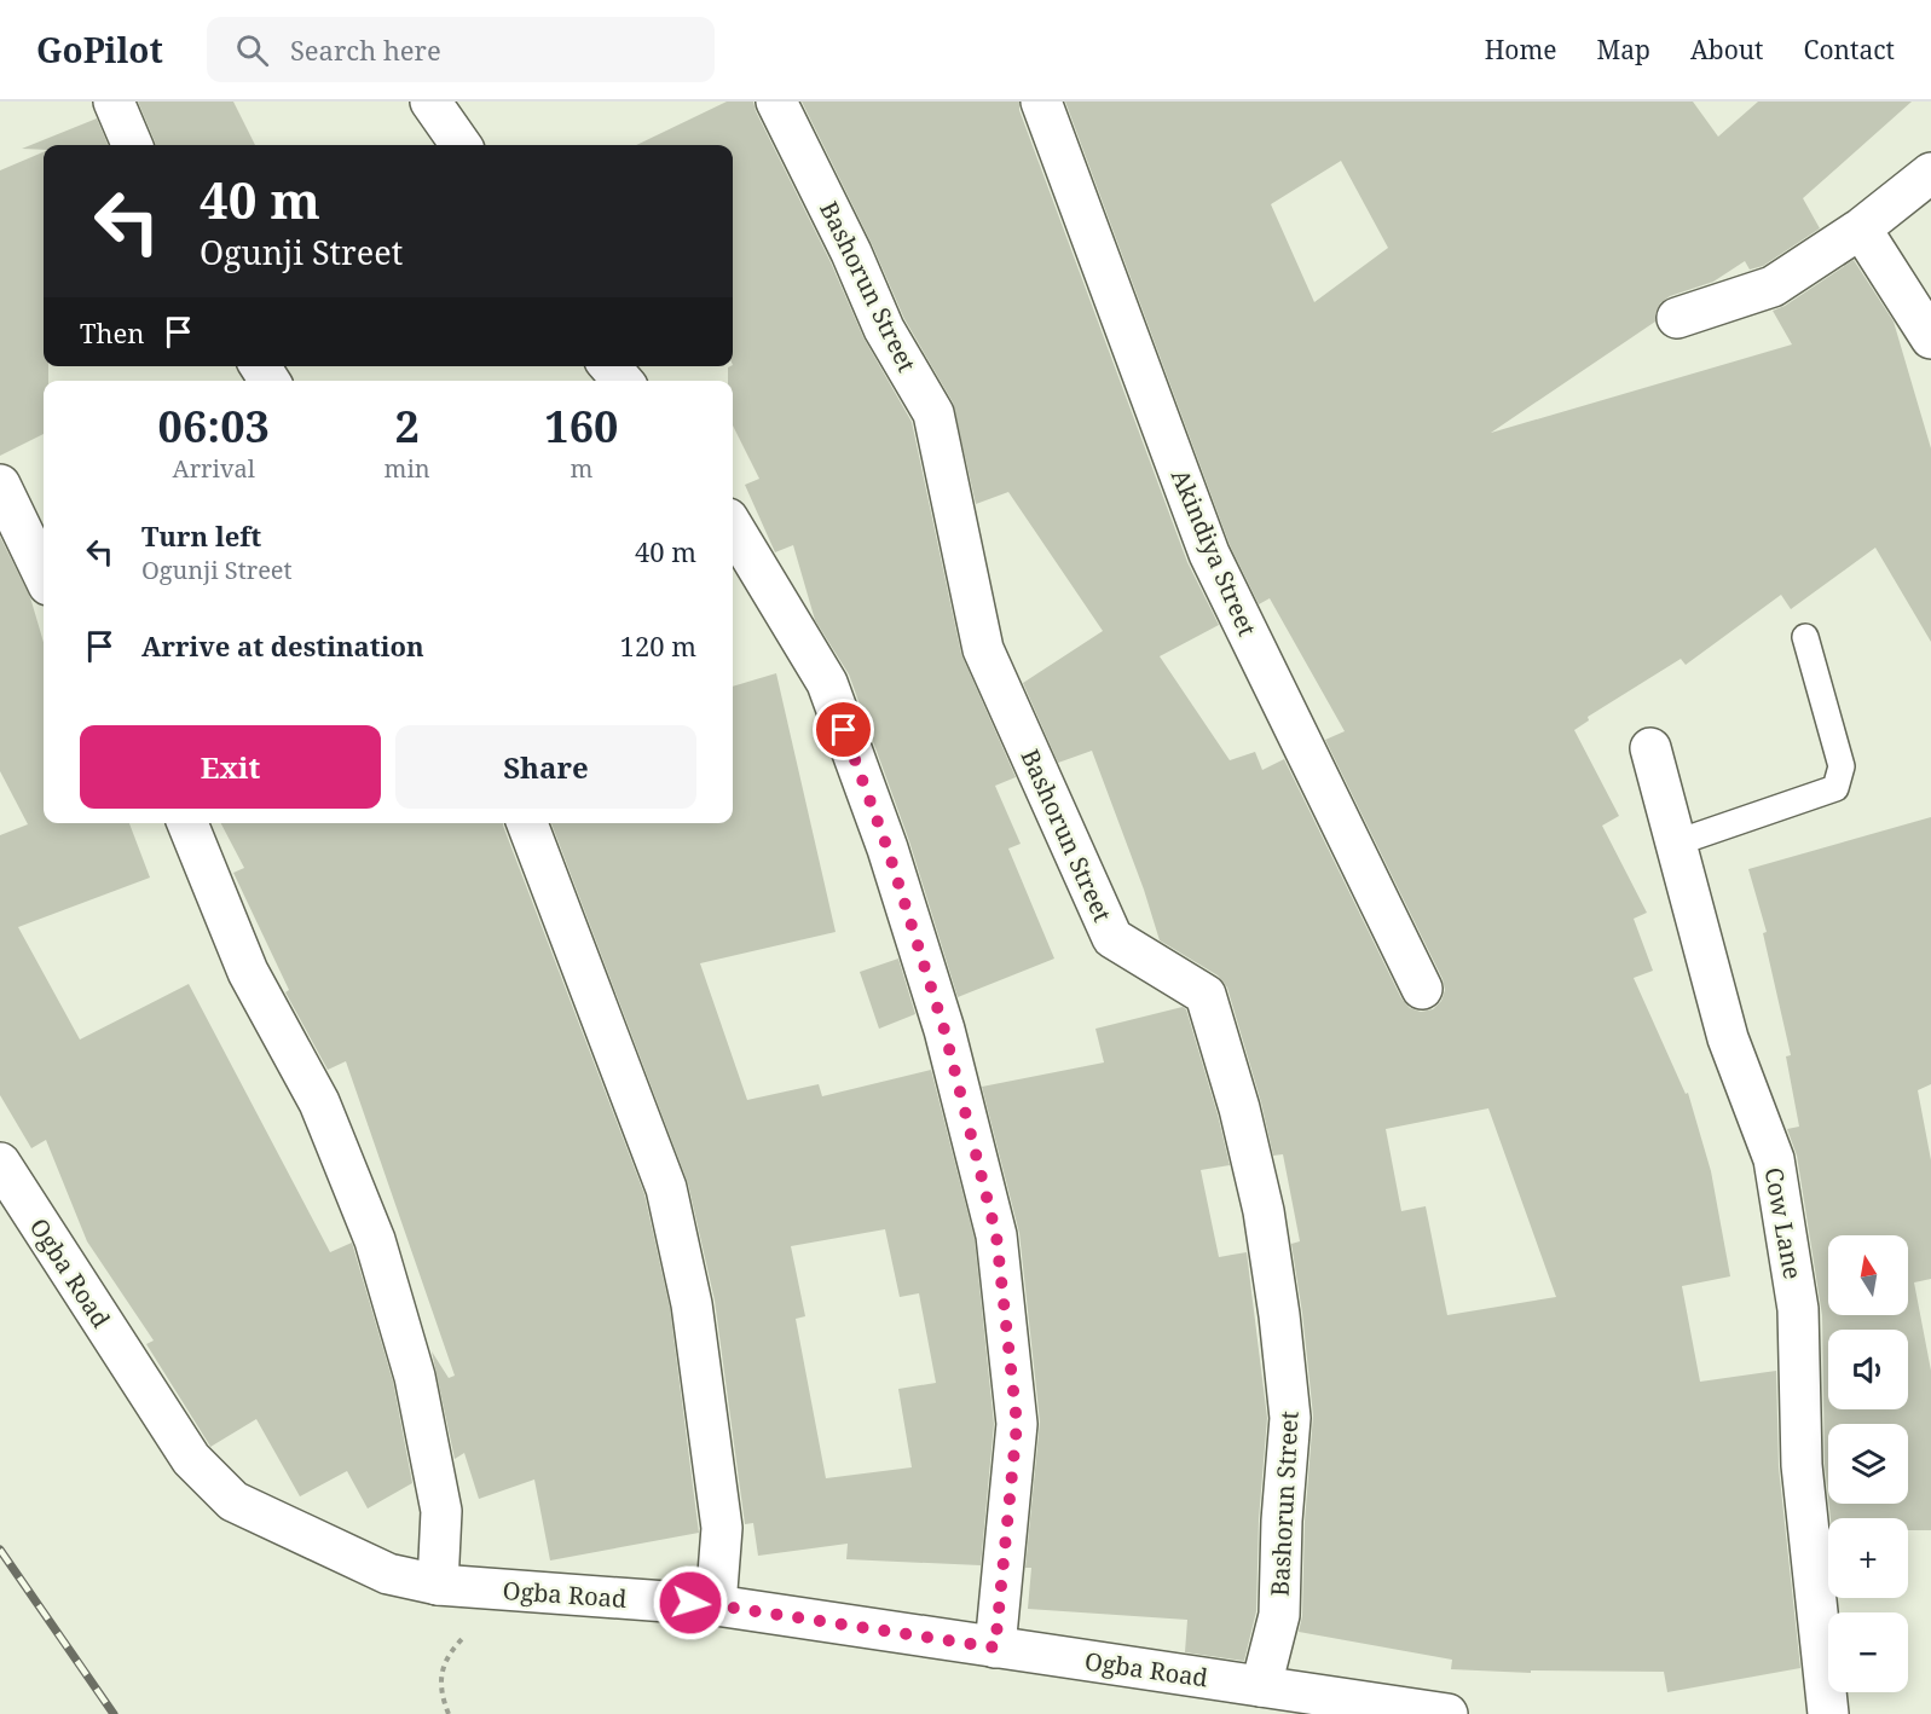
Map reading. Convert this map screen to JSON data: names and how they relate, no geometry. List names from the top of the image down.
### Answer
{
  "streets": {
    "street": [
      "Bashorun Street",
      "Akindiya Street",
      "Cow Lane",
      "Ogba Road"
    ]
  },
  "crossings": [
    ["Bashorun Street", "Ogba Road"]
  ],
  "north": "top",
  "page": {
    "header": "GoPilot",
    "search": "Search here",
    "nav": [
      "Home",
      "Map",
      "About",
      "Contact"
    ],
    "turn": ["40 m", "Ogunji Street"],
    "then": "Then",
    "eta": [
      "06:03",
      "Arrival",
      "2",
      "min",
      "160",
      "m"
    ],
    "list": [
      {
        "name": "Turn left",
        "note": "Ogunji Street",
        "value": "40 m"
      },
      {
        "name": "Arrive at destination",
        "value": "120 m"
      }
    ],
    "buttons": ["Exit", "Share"],
    "map_buttons": ["+", "−"]
  }
}
